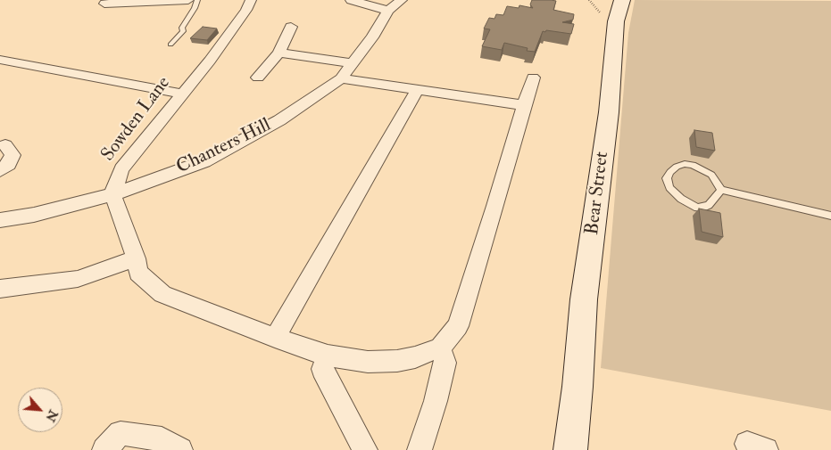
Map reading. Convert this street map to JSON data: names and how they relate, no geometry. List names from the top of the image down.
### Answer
{
  "streets": {
    "street": ["Sowden Lane", "Chanters Hill", "Bear Street"]
  },
  "crossings": [
    ["Sowden Lane", "Chanters Hill"]
  ],
  "north": "bottom right"
}
